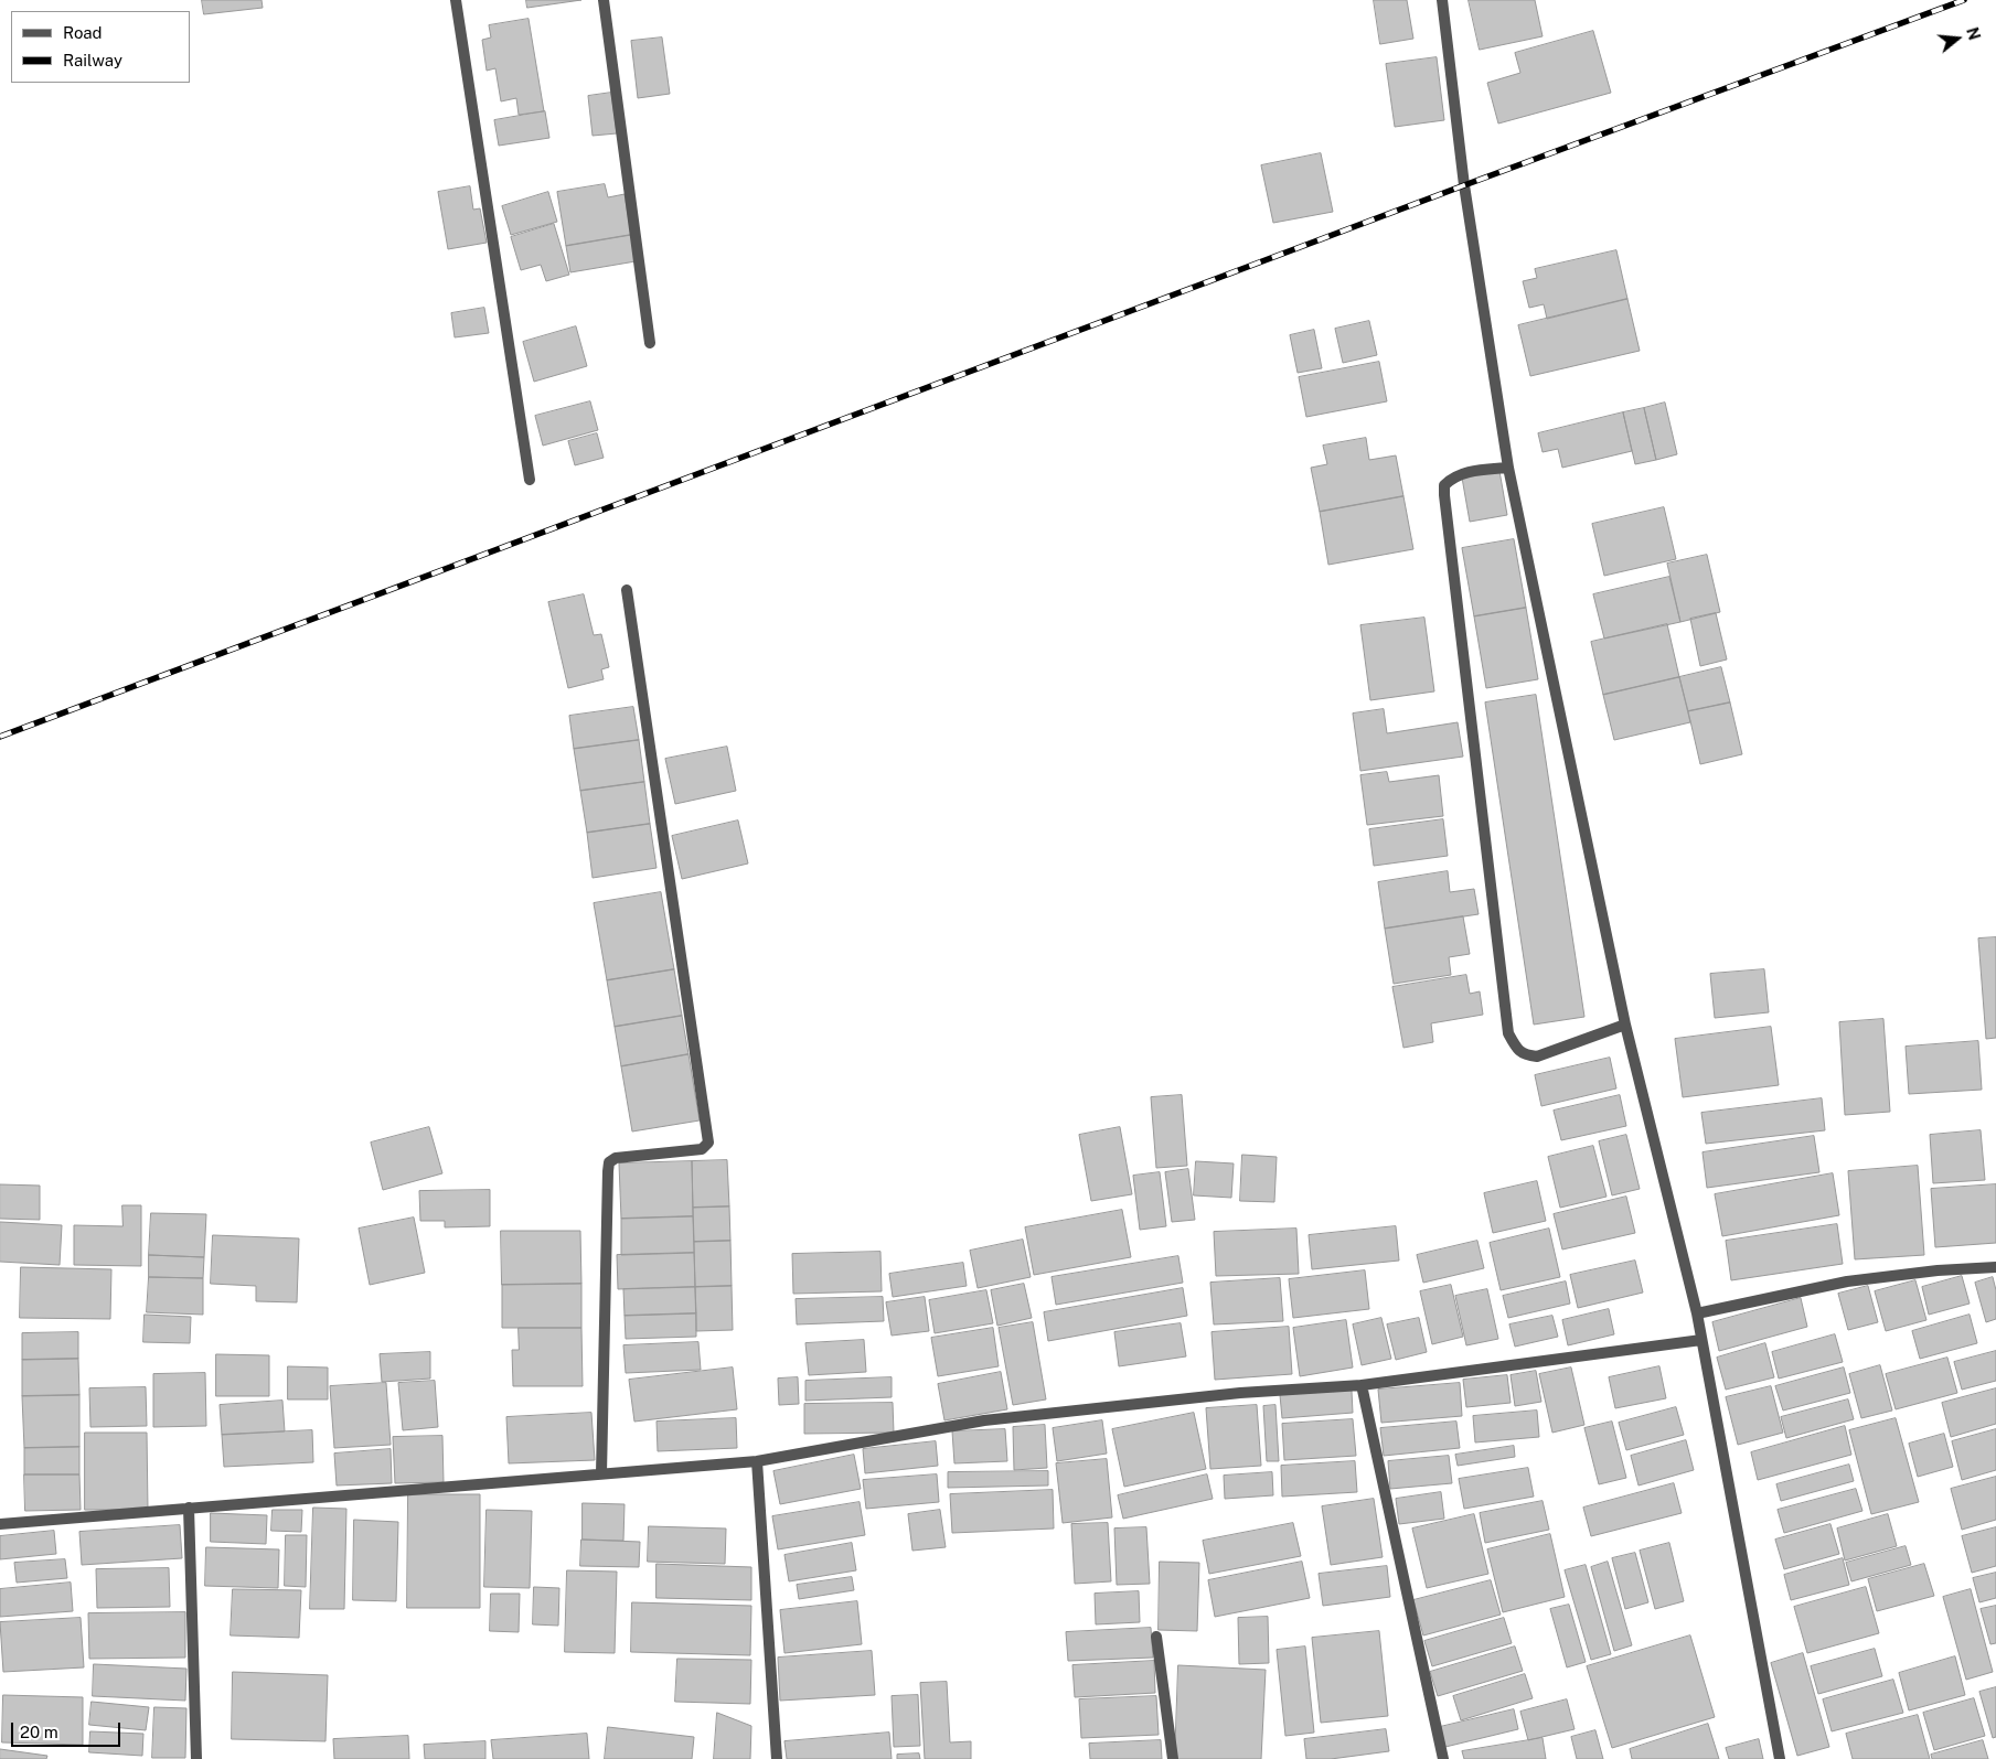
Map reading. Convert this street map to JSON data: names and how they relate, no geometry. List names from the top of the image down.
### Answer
{
  "legend": ["Road", "Railway"],
  "scale_bar": "20 m",
  "north": "right"
}
